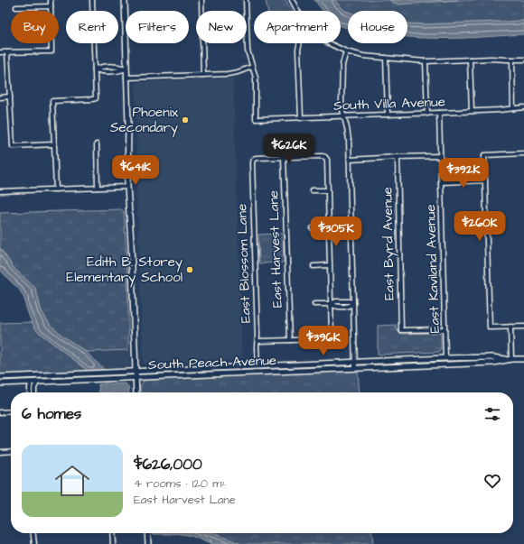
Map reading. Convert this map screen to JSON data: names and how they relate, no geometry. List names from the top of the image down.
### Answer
{
  "streets": {
    "street": [
      "South Villa Avenue",
      "East Byrd Avenue",
      "East Harvest Lane",
      "East Blossom Lane",
      "East Kaviland Avenue",
      "South Peach Avenue"
    ]
  },
  "crossings": [
    ["South Villa Avenue", "East Kaviland Avenue"],
    ["East Byrd Avenue", "East Kaviland Avenue"],
    ["East Blossom Lane", "South Peach Avenue"],
    ["East Kaviland Avenue", "South Peach Avenue"]
  ],
  "places": ["Phoenix Secondary", "Edith B. Storey Elementary School"],
  "page": {
    "chip": [
      "Buy",
      "Rent",
      "Filters",
      "New",
      "Apartment",
      "House"
    ],
    "price": [
      "$626K",
      "$641K",
      "$392K",
      "$260K",
      "$305K",
      "$396K"
    ],
    "heading": "6 homes",
    "list": [
      {
        "name": "$626,000",
        "note": "4 rooms · 120 m² · East Harvest Lane"
      }
    ]
  }
}
